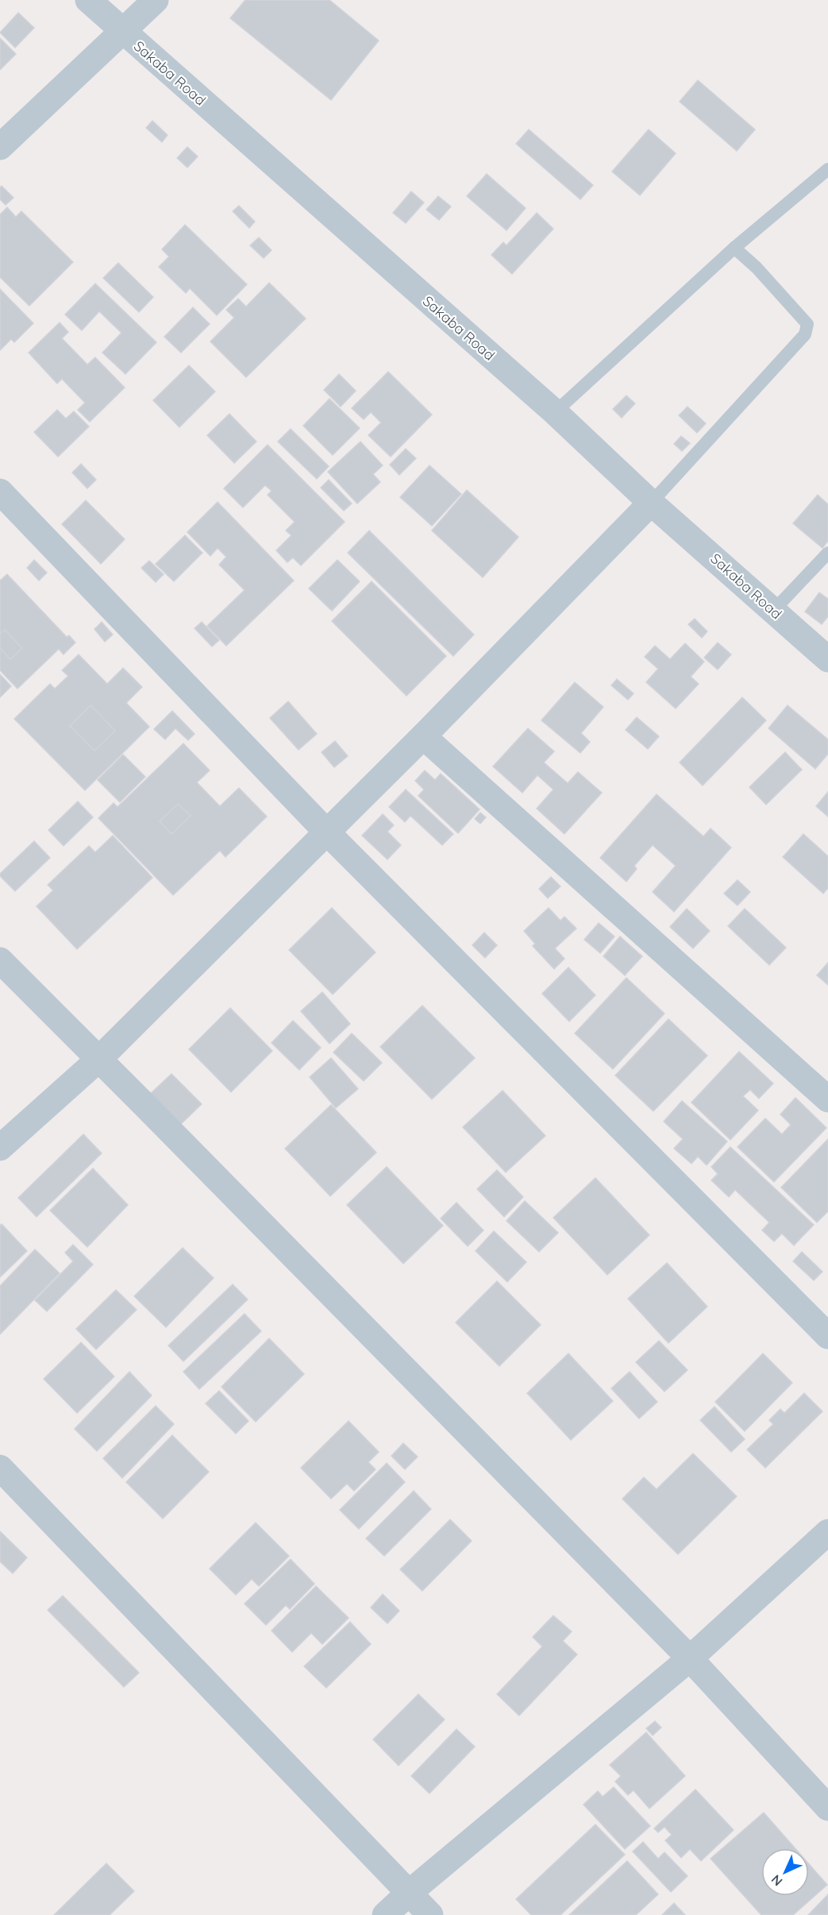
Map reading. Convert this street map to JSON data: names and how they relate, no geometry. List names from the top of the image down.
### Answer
{
  "streets": {
    "street": ["Sakaba Road"]
  },
  "north": "bottom left"
}
